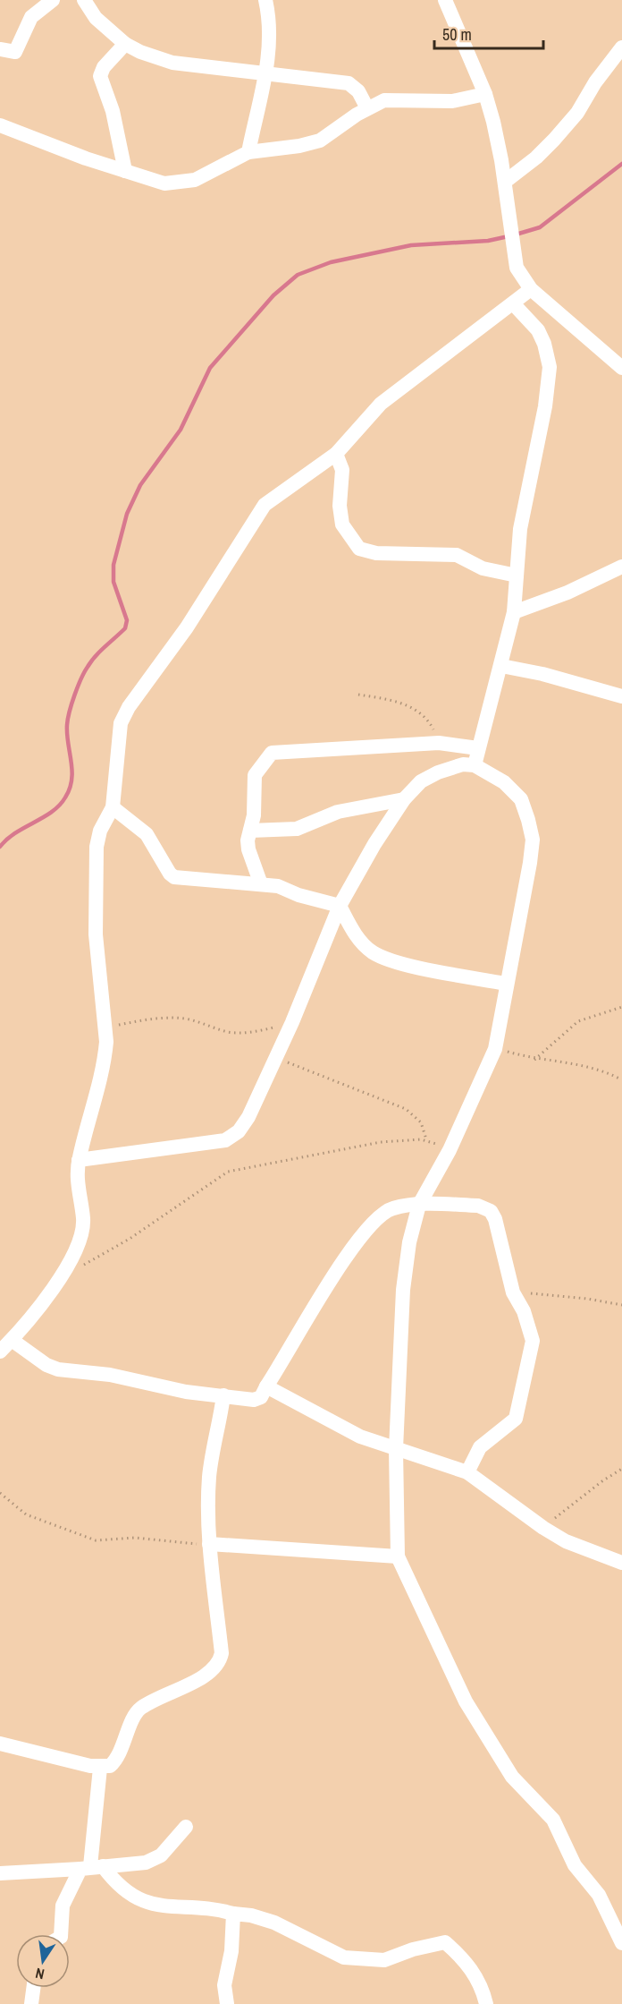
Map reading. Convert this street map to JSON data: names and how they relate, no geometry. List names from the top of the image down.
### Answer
{
  "scale_bar": "50 m",
  "north": "bottom"
}
